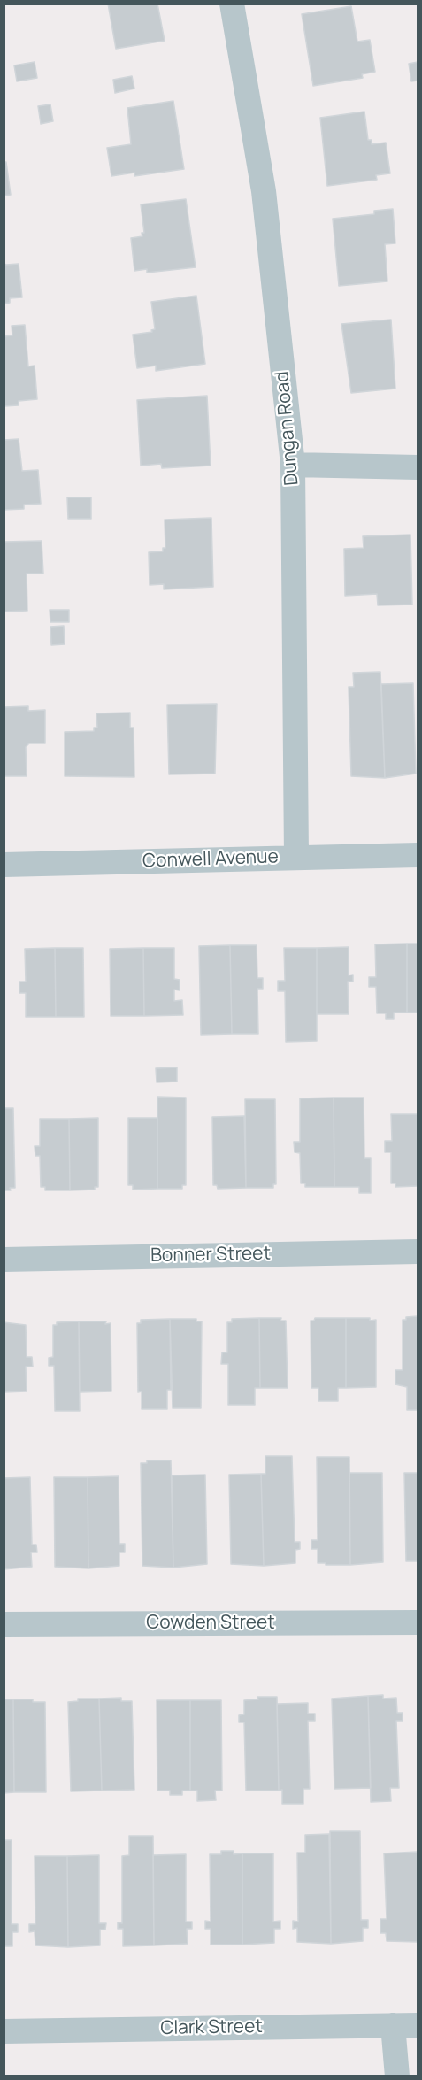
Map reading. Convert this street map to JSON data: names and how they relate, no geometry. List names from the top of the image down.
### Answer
{
  "streets": {
    "street": [
      "Dungan Road",
      "Conwell Avenue",
      "Bonner Street",
      "Cowden Street",
      "Clark Street"
    ]
  },
  "crossings": [
    ["Dungan Road", "Conwell Avenue"]
  ]
}
